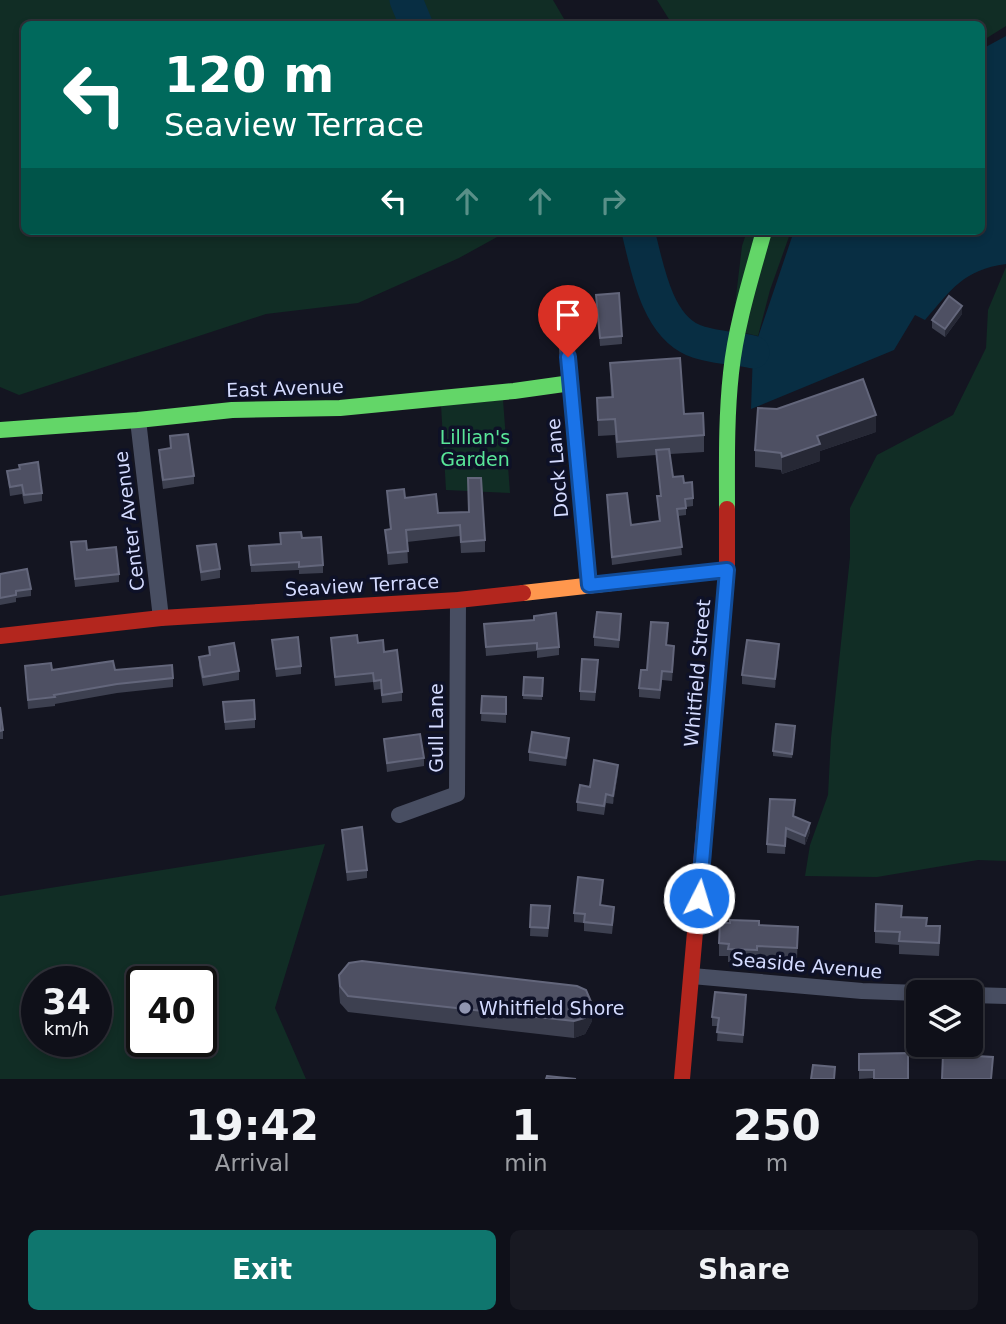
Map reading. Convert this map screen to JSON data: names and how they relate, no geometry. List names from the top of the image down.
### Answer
{
  "streets": {
    "street": [
      "East Avenue",
      "Dock Lane",
      "Center Avenue",
      "Seaview Terrace",
      "Whitfield Street",
      "Gull Lane",
      "Seaside Avenue"
    ]
  },
  "crossings": [
    ["East Avenue", "Dock Lane"],
    ["East Avenue", "Center Avenue"],
    ["Dock Lane", "Seaview Terrace"],
    ["Center Avenue", "Seaview Terrace"],
    ["Seaview Terrace", "Whitfield Street"],
    ["Seaview Terrace", "Gull Lane"],
    ["Whitfield Street", "Seaside Avenue"]
  ],
  "parks": ["Lillian's Garden"],
  "places": ["Whitfield Shore"],
  "page": {
    "turn": ["120 m", "Seaview Terrace"],
    "speed": "34 km/h",
    "limit": "40",
    "eta": [
      "19:42",
      "Arrival",
      "1",
      "min",
      "250",
      "m"
    ],
    "buttons": ["Exit", "Share"]
  }
}
